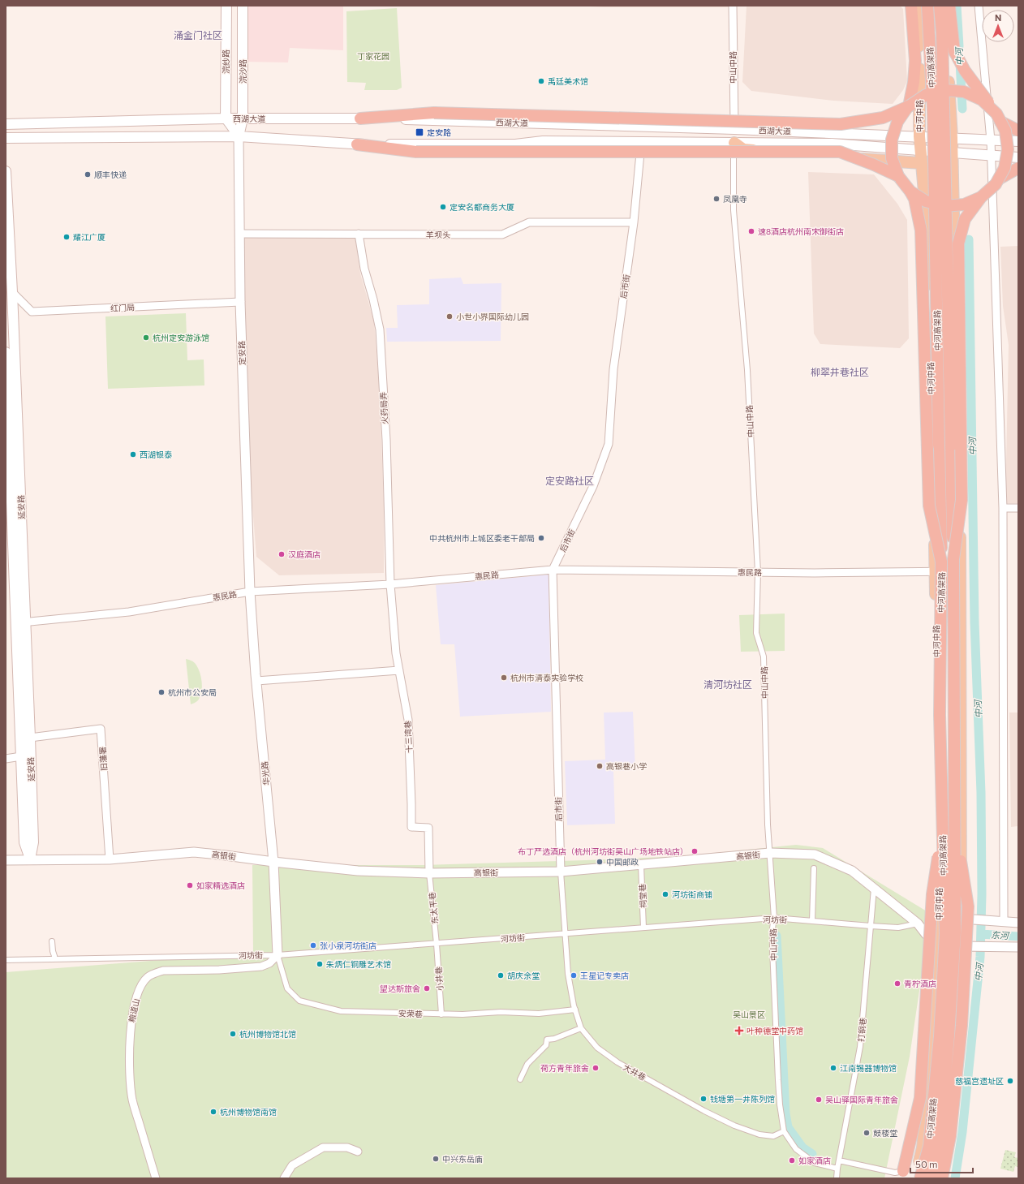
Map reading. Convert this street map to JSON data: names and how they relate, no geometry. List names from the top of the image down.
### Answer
{
  "streets": {
    "highway": ["中河高架路"],
    "main road": [
      "浣纱路",
      "浣沙路",
      "中河中路",
      "西湖大道",
      "延安路"
    ],
    "street": [
      "中山中路",
      "羊坝头",
      "后市街",
      "红门局",
      "定安路",
      "火药局弄",
      "惠民路",
      "十三湾巷",
      "旧藩署",
      "华光路",
      "高银街",
      "祠堂巷",
      "东太平巷",
      "河坊街",
      "小井巷",
      "粮道山",
      "安荣巷",
      "打铜巷",
      "大井巷"
    ]
  },
  "crossings": [
    ["浣纱路", "西湖大道"],
    ["中山中路", "西湖大道"],
    ["中山中路", "惠民路"],
    ["中山中路", "高银街"],
    ["中山中路", "河坊街"],
    ["中山中路", "打铜巷"],
    ["中山中路", "大井巷"],
    ["浣沙路", "西湖大道"],
    ["浣沙路", "定安路"],
    ["中河中路", "西湖大道"],
    ["中河中路", "惠民路"],
    ["中河中路", "高银街"],
    ["中河中路", "河坊街"],
    ["羊坝头", "后市街"],
    ["羊坝头", "定安路"],
    ["羊坝头", "火药局弄"],
    ["后市街", "惠民路"],
    ["后市街", "高银街"],
    ["后市街", "河坊街"],
    ["后市街", "大井巷"],
    ["红门局", "定安路"],
    ["红门局", "延安路"],
    ["定安路", "惠民路"],
    ["定安路", "华光路"],
    ["火药局弄", "惠民路"],
    ["火药局弄", "十三湾巷"],
    ["延安路", "惠民路"],
    ["延安路", "旧藩署"],
    ["延安路", "高银街"],
    ["惠民路", "十三湾巷"],
    ["惠民路", "华光路"],
    ["十三湾巷", "高银街"],
    ["十三湾巷", "东太平巷"],
    ["旧藩署", "高银街"],
    ["华光路", "高银街"],
    ["华光路", "河坊街"],
    ["华光路", "粮道山"],
    ["华光路", "安荣巷"],
    ["高银街", "祠堂巷"],
    ["高银街", "东太平巷"],
    ["高银街", "河坊街"],
    ["高银街", "打铜巷"],
    ["祠堂巷", "河坊街"],
    ["东太平巷", "河坊街"],
    ["东太平巷", "小井巷"],
    ["河坊街", "小井巷"],
    ["河坊街", "粮道山"],
    ["河坊街", "安荣巷"],
    ["河坊街", "打铜巷"],
    ["河坊街", "大井巷"],
    ["小井巷", "安荣巷"],
    ["粮道山", "安荣巷"],
    ["安荣巷", "大井巷"]
  ],
  "districts": [
    "涌金门社区",
    "柳翠井巷社区",
    "定安路社区",
    "清河坊社区"
  ],
  "water": ["中河", "东河"],
  "parks": ["丁家花园", "吴山景区"],
  "places": {
    "other": [
      "禹廷美术馆",
      "顺丰快递",
      "凤凰寺",
      "定安名都商务大厦",
      "速8酒店杭州南宋御街店",
      "耀江广厦",
      "小世小界国际幼儿园",
      "杭州定安游泳馆",
      "西湖银泰",
      "中共杭州市上城区委老干部局",
      "汉庭酒店",
      "杭州市清泰实验学校",
      "杭州市公安局",
      "高银巷小学",
      "布丁严选酒店（杭州河坊街吴山广场地铁站店）",
      "中国邮政",
      "如家精选酒店",
      "河坊街商铺",
      "张小泉河坊街店",
      "朱炳仁铜雕艺术馆",
      "胡庆余堂",
      "王星记专卖店",
      "青柠酒店",
      "望达斯旅舍",
      "杭州博物馆北馆",
      "荷方青年旅舍",
      "江南锡器博物馆",
      "慈福宫遗址区",
      "钱塘第一井陈列馆",
      "吴山驿国际青年旅舍",
      "杭州博物馆南馆",
      "鼓楼堂",
      "中兴东岳庙",
      "如家酒店"
    ],
    "transit": ["定安路"],
    "health": ["叶种德堂中药馆"]
  },
  "scale_bar": "50 m",
  "north": "top"
}
